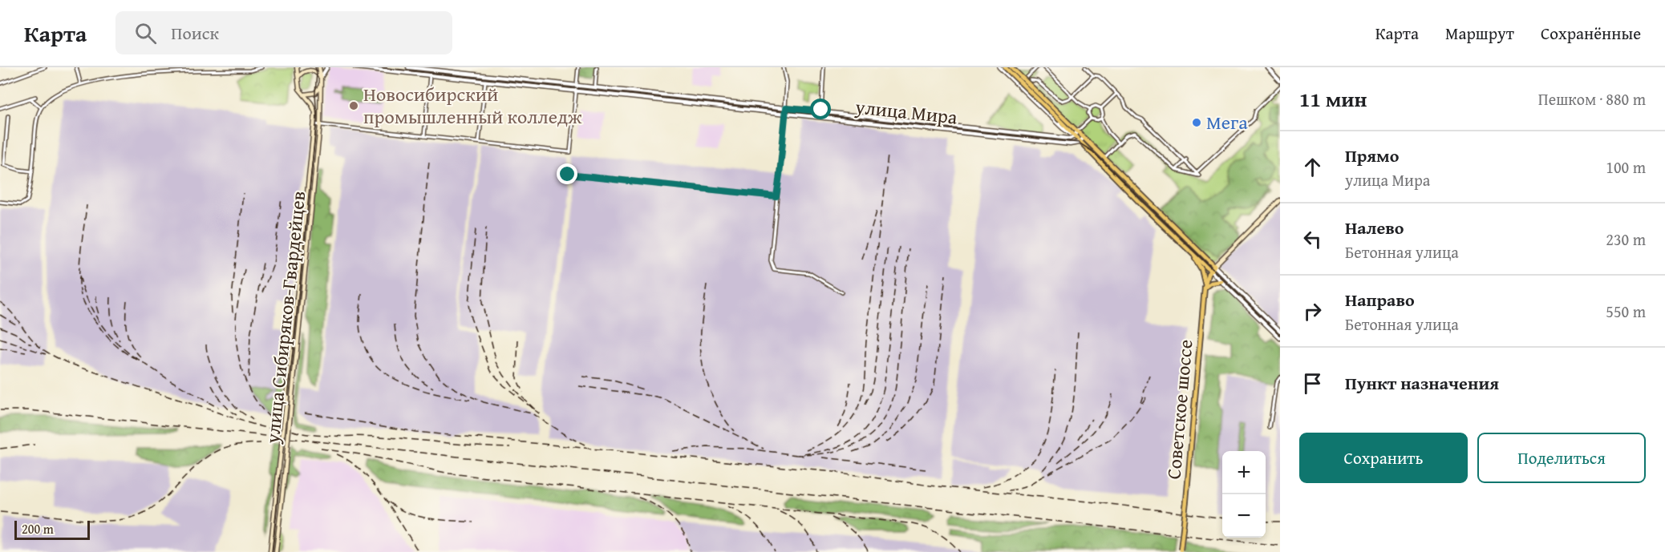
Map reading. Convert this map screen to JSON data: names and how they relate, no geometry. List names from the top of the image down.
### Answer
{
  "streets": {
    "main road": ["улица Сибиряков-Гвардейцев", "Советское шоссе"],
    "street": ["улица Мира"]
  },
  "places": ["Новосибирский промышленный колледж", "Мега"],
  "scale_bar": "200 m",
  "page": {
    "header": "Карта",
    "search": "Поиск",
    "nav": ["Карта", "Маршрут", "Сохранённые"],
    "heading": ["11 мин", "Пешком · 880 m"],
    "list": [
      ["Прямо", "улица Мира", "100 m"],
      ["Налево", "Бетонная улица", "230 m"],
      ["Направо", "Бетонная улица", "550 m"],
      "Пункт назначения"
    ],
    "buttons": ["Сохранить", "Поделиться"],
    "map_buttons": ["+", "−"],
    "scale": "200 m"
  }
}
